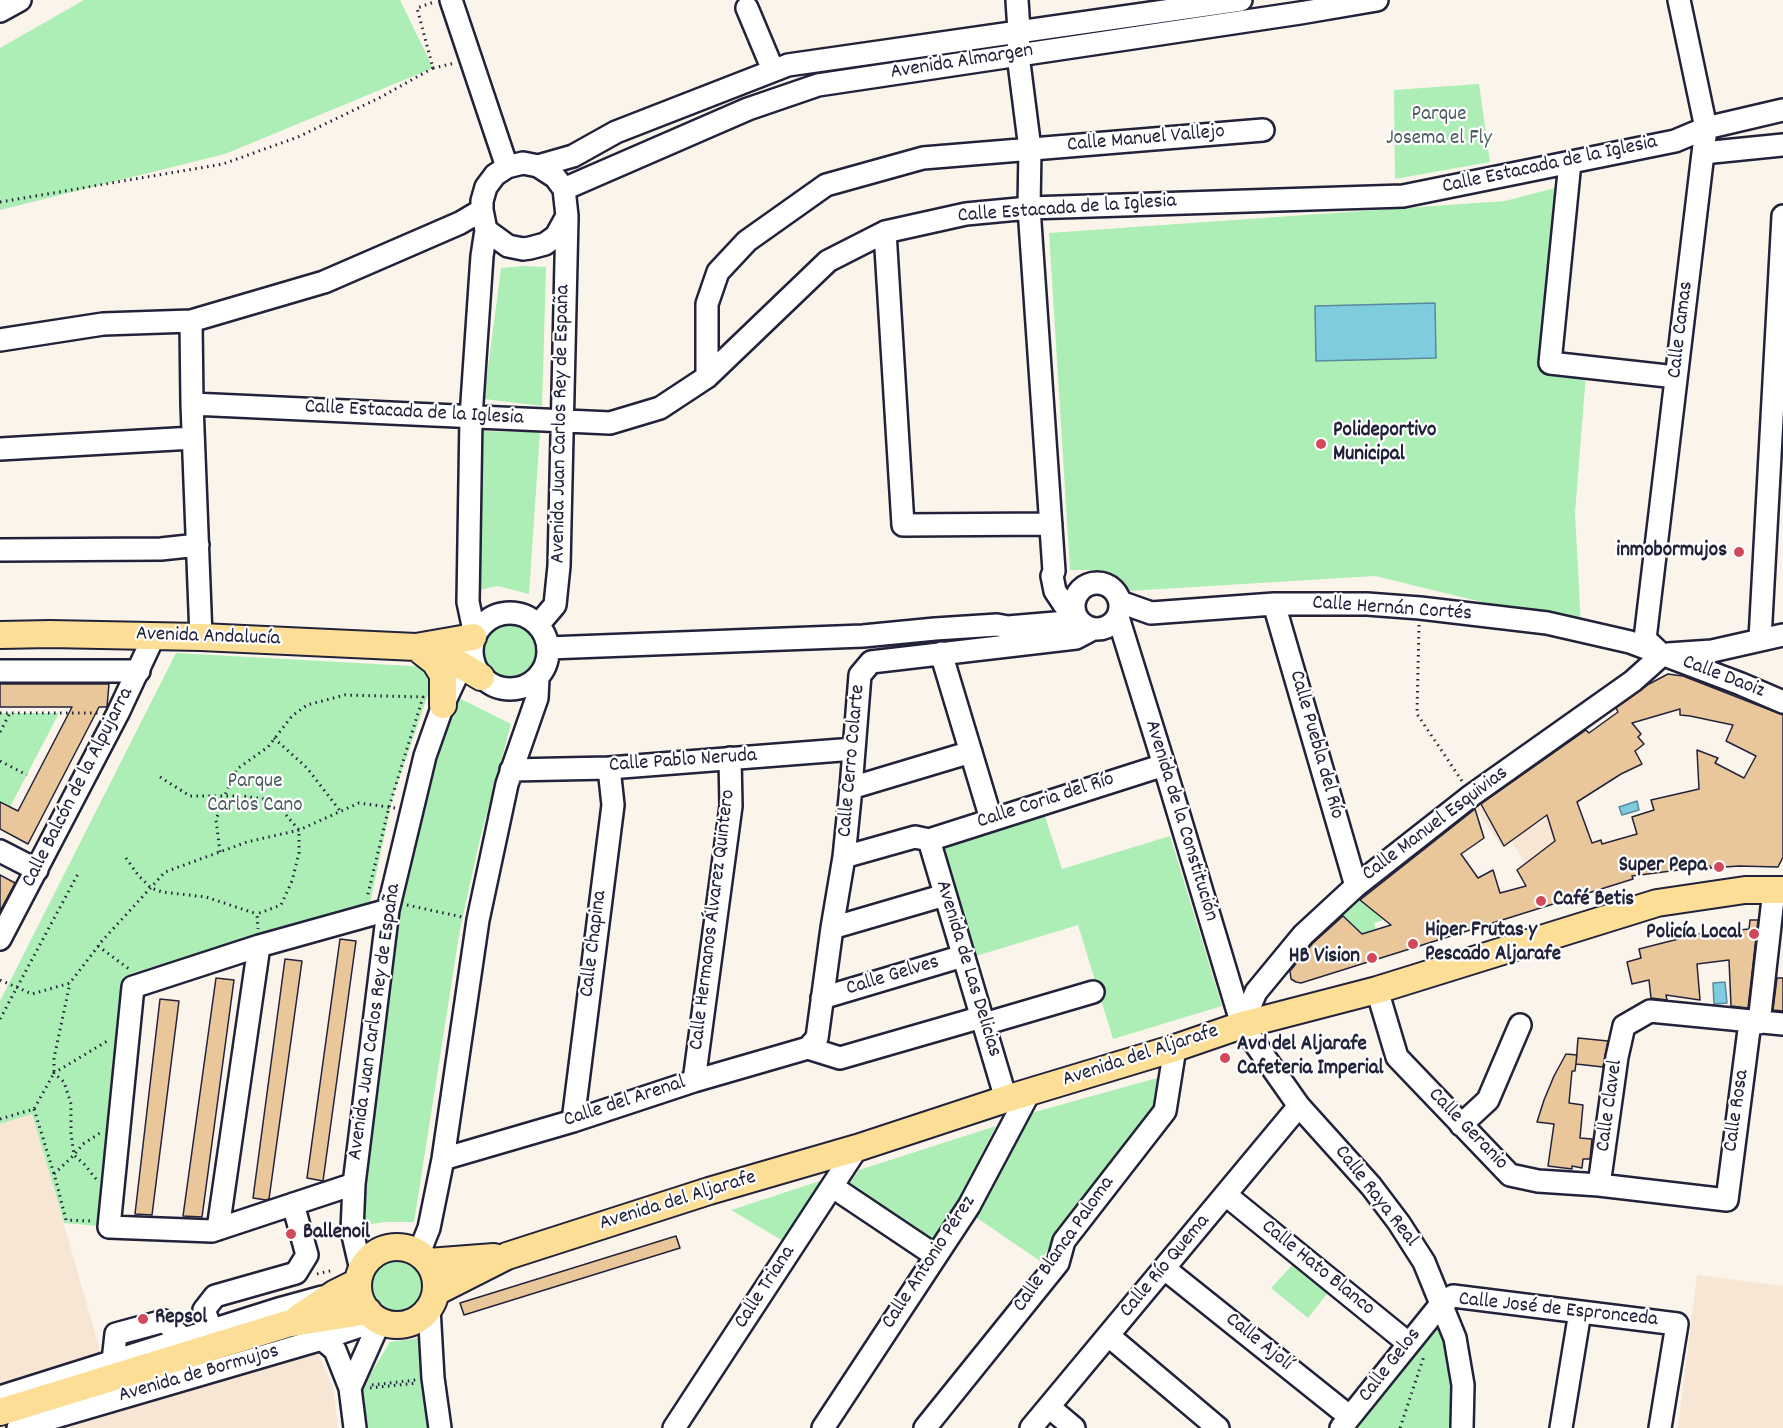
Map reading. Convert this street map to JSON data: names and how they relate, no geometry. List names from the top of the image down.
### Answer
{
  "streets": {
    "main road": ["Avenida Andalucía", "Avenida del Aljarafe", "Avenida de Bormujos"],
    "street": [
      "Avenida Almargen",
      "Calle Manuel Vallejo",
      "Calle Estacada de la Iglesia",
      "Calle Camas",
      "Avenida Juan Carlos Rey de España",
      "Calle Hernán Cortés",
      "Calle Daoiz",
      "Calle Puebla del Río",
      "Calle Cerro Colarte",
      "Calle Pablo Neruda",
      "Calle Balcón de la Alpujarra",
      "Calle Coria del Río",
      "Avenida de la Constitución",
      "Calle Manuel Esquivias",
      "Calle Hermanos Álvarez Quintero",
      "Calle Chapina",
      "Avenida de Las Delicias",
      "Calle Gelves",
      "Calle del Arenal",
      "Calle Clavel",
      "Calle Rosa",
      "Calle Geranio",
      "Calle Raya Real",
      "Calle Blanca Paloma",
      "Calle Antonio Pérez",
      "Calle Río Quema",
      "Calle Hato Blanco",
      "Calle Triana",
      "Calle José de Espronceda",
      "Calle Ajolí",
      "Calle Gelos"
    ]
  },
  "crossings": [
    ["Avenida Almargen", "Avenida Juan Carlos Rey de España"],
    ["Calle Manuel Vallejo", "Calle Estacada de la Iglesia"],
    ["Calle Estacada de la Iglesia", "Calle Camas"],
    ["Calle Estacada de la Iglesia", "Avenida Juan Carlos Rey de España"],
    ["Calle Camas", "Calle Hernán Cortés"],
    ["Calle Camas", "Calle Daoiz"],
    ["Calle Camas", "Calle Manuel Esquivias"],
    ["Avenida Juan Carlos Rey de España", "Avenida Andalucía"],
    ["Avenida Juan Carlos Rey de España", "Avenida del Aljarafe"],
    ["Avenida Juan Carlos Rey de España", "Avenida de Bormujos"],
    ["Calle Hernán Cortés", "Calle Daoiz"],
    ["Calle Hernán Cortés", "Calle Puebla del Río"],
    ["Calle Hernán Cortés", "Calle Cerro Colarte"],
    ["Calle Hernán Cortés", "Avenida de la Constitución"],
    ["Calle Hernán Cortés", "Calle Manuel Esquivias"],
    ["Avenida Andalucía", "Calle Balcón de la Alpujarra"],
    ["Calle Daoiz", "Calle Manuel Esquivias"],
    ["Calle Puebla del Río", "Calle Manuel Esquivias"],
    ["Calle Cerro Colarte", "Calle Pablo Neruda"],
    ["Calle Cerro Colarte", "Calle Coria del Río"],
    ["Calle Cerro Colarte", "Avenida de la Constitución"],
    ["Calle Cerro Colarte", "Calle Gelves"],
    ["Calle Cerro Colarte", "Calle del Arenal"],
    ["Calle Pablo Neruda", "Calle Hermanos Álvarez Quintero"],
    ["Calle Pablo Neruda", "Calle Chapina"],
    ["Calle Coria del Río", "Avenida de la Constitución"],
    ["Calle Coria del Río", "Avenida de Las Delicias"],
    ["Avenida de la Constitución", "Calle Manuel Esquivias"],
    ["Avenida de la Constitución", "Avenida del Aljarafe"],
    ["Avenida de la Constitución", "Calle Raya Real"],
    ["Calle Manuel Esquivias", "Avenida del Aljarafe"],
    ["Calle Manuel Esquivias", "Calle Raya Real"],
    ["Calle Hermanos Álvarez Quintero", "Calle del Arenal"],
    ["Calle Chapina", "Calle del Arenal"],
    ["Avenida de Las Delicias", "Calle Gelves"],
    ["Avenida de Las Delicias", "Avenida del Aljarafe"],
    ["Avenida de Las Delicias", "Calle Antonio Pérez"],
    ["Avenida del Aljarafe", "Calle Rosa"],
    ["Avenida del Aljarafe", "Calle Geranio"],
    ["Avenida del Aljarafe", "Calle Raya Real"],
    ["Avenida del Aljarafe", "Calle Blanca Paloma"],
    ["Avenida del Aljarafe", "Calle Antonio Pérez"],
    ["Avenida del Aljarafe", "Calle Triana"],
    ["Avenida del Aljarafe", "Avenida de Bormujos"],
    ["Calle Clavel", "Calle Rosa"],
    ["Calle Clavel", "Calle Geranio"],
    ["Calle Rosa", "Calle Geranio"],
    ["Calle Raya Real", "Calle Río Quema"],
    ["Calle Raya Real", "Calle José de Espronceda"],
    ["Calle Raya Real", "Calle Gelos"],
    ["Calle Río Quema", "Calle Hato Blanco"],
    ["Calle Río Quema", "Calle Ajolí"],
    ["Calle Hato Blanco", "Calle Gelos"],
    ["Calle José de Espronceda", "Calle Gelos"],
    ["Calle Ajolí", "Calle Gelos"]
  ],
  "parks": ["Parque Josema el Fly", "Parque Carlos Cano"],
  "places": [
    "Polideportivo Municipal",
    "inmobormujos",
    "Super Pepa",
    "Café Betis",
    "Policía Local",
    "Hiper Frutas y Pescado Aljarafe",
    "HB Vision",
    "Avd del Aljarafe Cafeteria Imperial",
    "Ballenoil",
    "Repsol"
  ]
}
